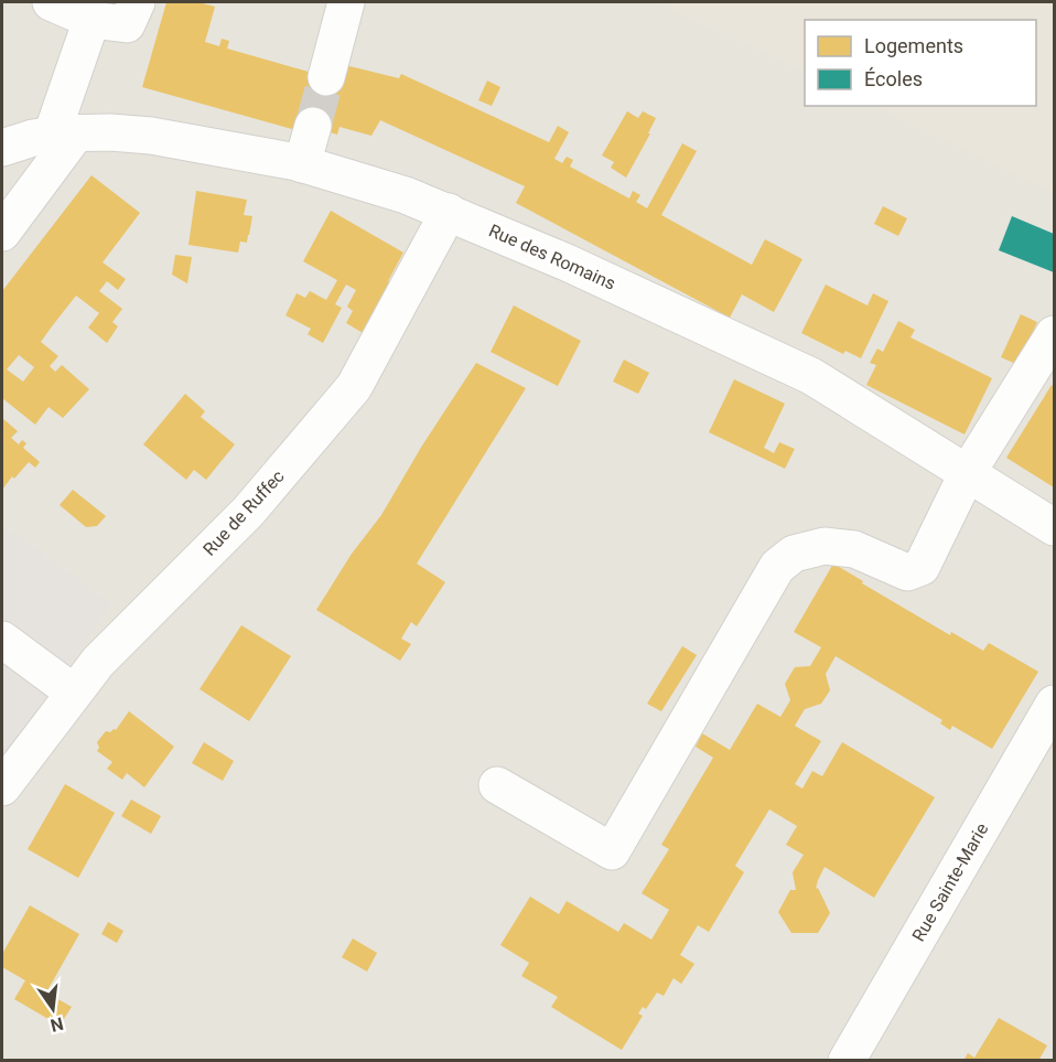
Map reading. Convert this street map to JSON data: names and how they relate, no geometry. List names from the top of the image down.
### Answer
{
  "streets": {
    "street": ["Rue des Romains", "Rue de Ruffec", "Rue Sainte-Marie"]
  },
  "crossings": [
    ["Rue des Romains", "Rue de Ruffec"]
  ],
  "legend": ["Logements", "Écoles"],
  "north": "bottom"
}
